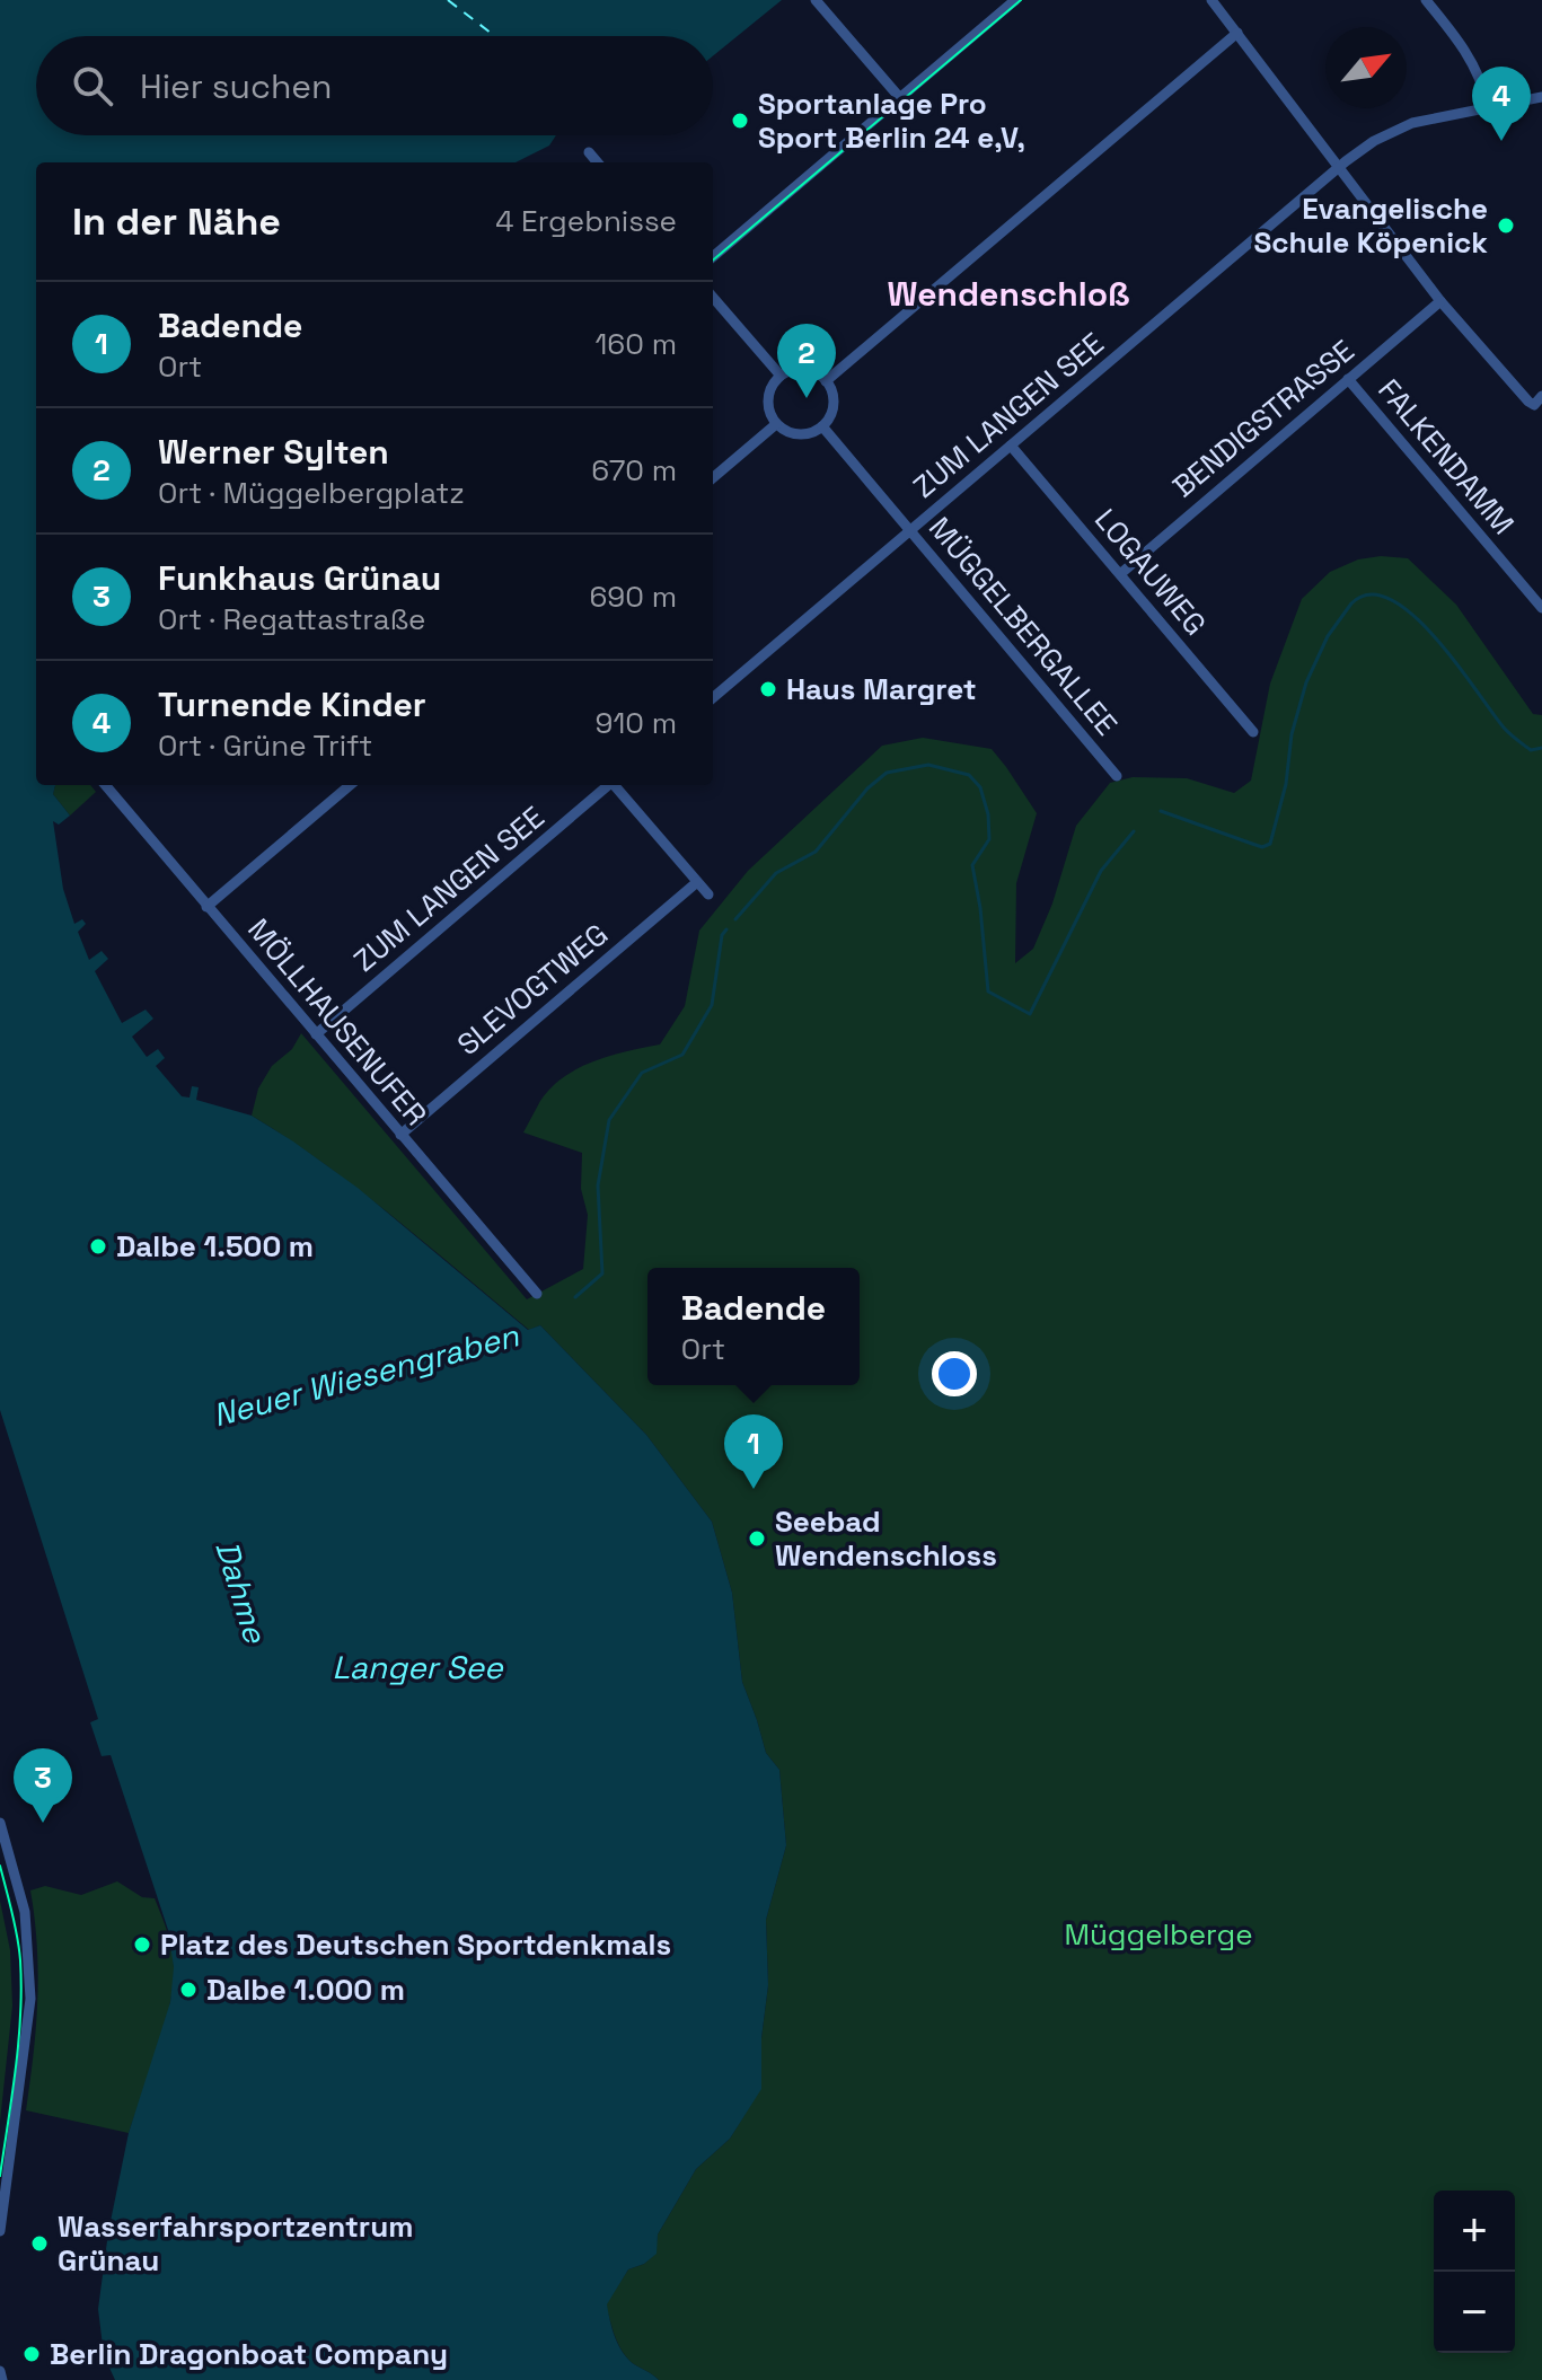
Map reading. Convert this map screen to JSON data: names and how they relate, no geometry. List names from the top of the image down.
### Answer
{
  "streets": {
    "street": [
      "ZUM LANGEN SEE",
      "BENDIGSTRASSE",
      "FALKENDAMM",
      "LOGAUWEG",
      "MÜGGELBERGALLEE",
      "SLEVOGTWEG",
      "MÖLLHAUSENUFER"
    ]
  },
  "crossings": [
    ["ZUM LANGEN SEE", "LOGAUWEG"],
    ["ZUM LANGEN SEE", "MÜGGELBERGALLEE"],
    ["ZUM LANGEN SEE", "MÖLLHAUSENUFER"],
    ["BENDIGSTRASSE", "FALKENDAMM"],
    ["BENDIGSTRASSE", "LOGAUWEG"],
    ["SLEVOGTWEG", "MÖLLHAUSENUFER"]
  ],
  "districts": ["Wendenschloß"],
  "water": ["Neuer Wiesengraben", "Dahme", "Langer See"],
  "parks": ["Müggelberge"],
  "places": [
    "Sportanlage Pro Sport Berlin 24 e,V,",
    "Evangelische Schule Köpenick",
    "Haus Margret",
    "Dalbe 1.500 m",
    "Seebad Wendenschloss",
    "Platz des Deutschen Sportdenkmals",
    "Dalbe 1.000 m",
    "Wasserfahrsportzentrum Grünau",
    "Berlin Dragonboat Company"
  ],
  "north": "top right",
  "page": {
    "search": "Hier suchen",
    "pins": [
      "4",
      "2",
      "1",
      "3"
    ],
    "heading": ["In der Nähe", "4 Ergebnisse"],
    "list": [
      {
        "mark": "1",
        "name": "Badende",
        "note": "Ort",
        "value": "160 m"
      },
      {
        "mark": "2",
        "name": "Werner Sylten",
        "note": "Ort · Müggelbergplatz",
        "value": "670 m"
      },
      {
        "mark": "3",
        "name": "Funkhaus Grünau",
        "note": "Ort · Regattastraße",
        "value": "690 m"
      },
      {
        "mark": "4",
        "name": "Turnende Kinder",
        "note": "Ort · Grüne Trift",
        "value": "910 m"
      }
    ],
    "popup": ["Badende", "Ort"],
    "map_buttons": ["+", "−"]
  }
}
